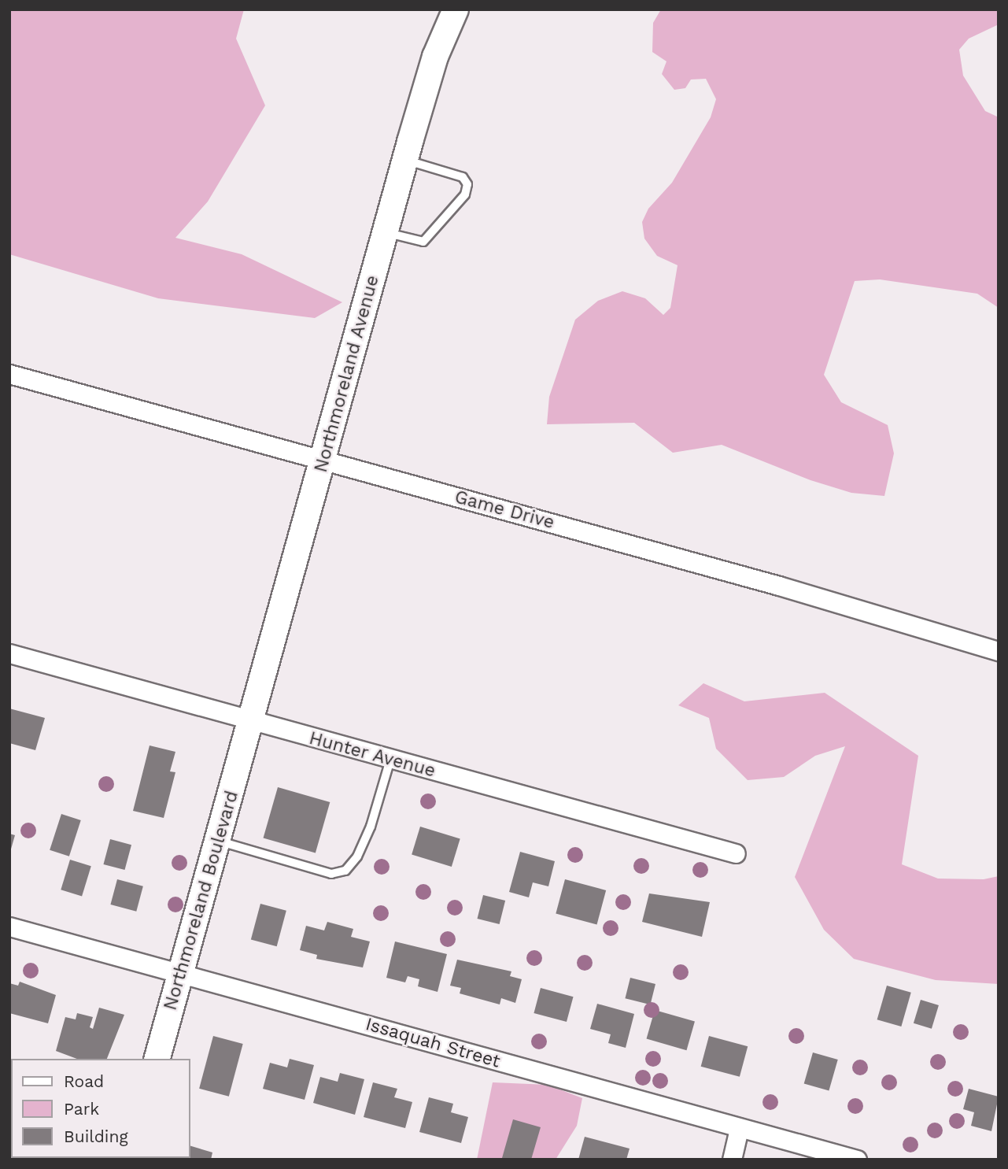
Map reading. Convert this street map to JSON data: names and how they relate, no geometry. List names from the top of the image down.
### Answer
{
  "streets": {
    "street": [
      "Northmoreland Avenue",
      "Game Drive",
      "Hunter Avenue",
      "Northmoreland Boulevard",
      "Issaquah Street"
    ]
  },
  "crossings": [
    ["Northmoreland Avenue", "Game Drive"],
    ["Northmoreland Avenue", "Hunter Avenue"],
    ["Northmoreland Avenue", "Northmoreland Boulevard"],
    ["Hunter Avenue", "Northmoreland Boulevard"],
    ["Northmoreland Boulevard", "Issaquah Street"]
  ],
  "legend": ["Road", "Park", "Building"]
}
